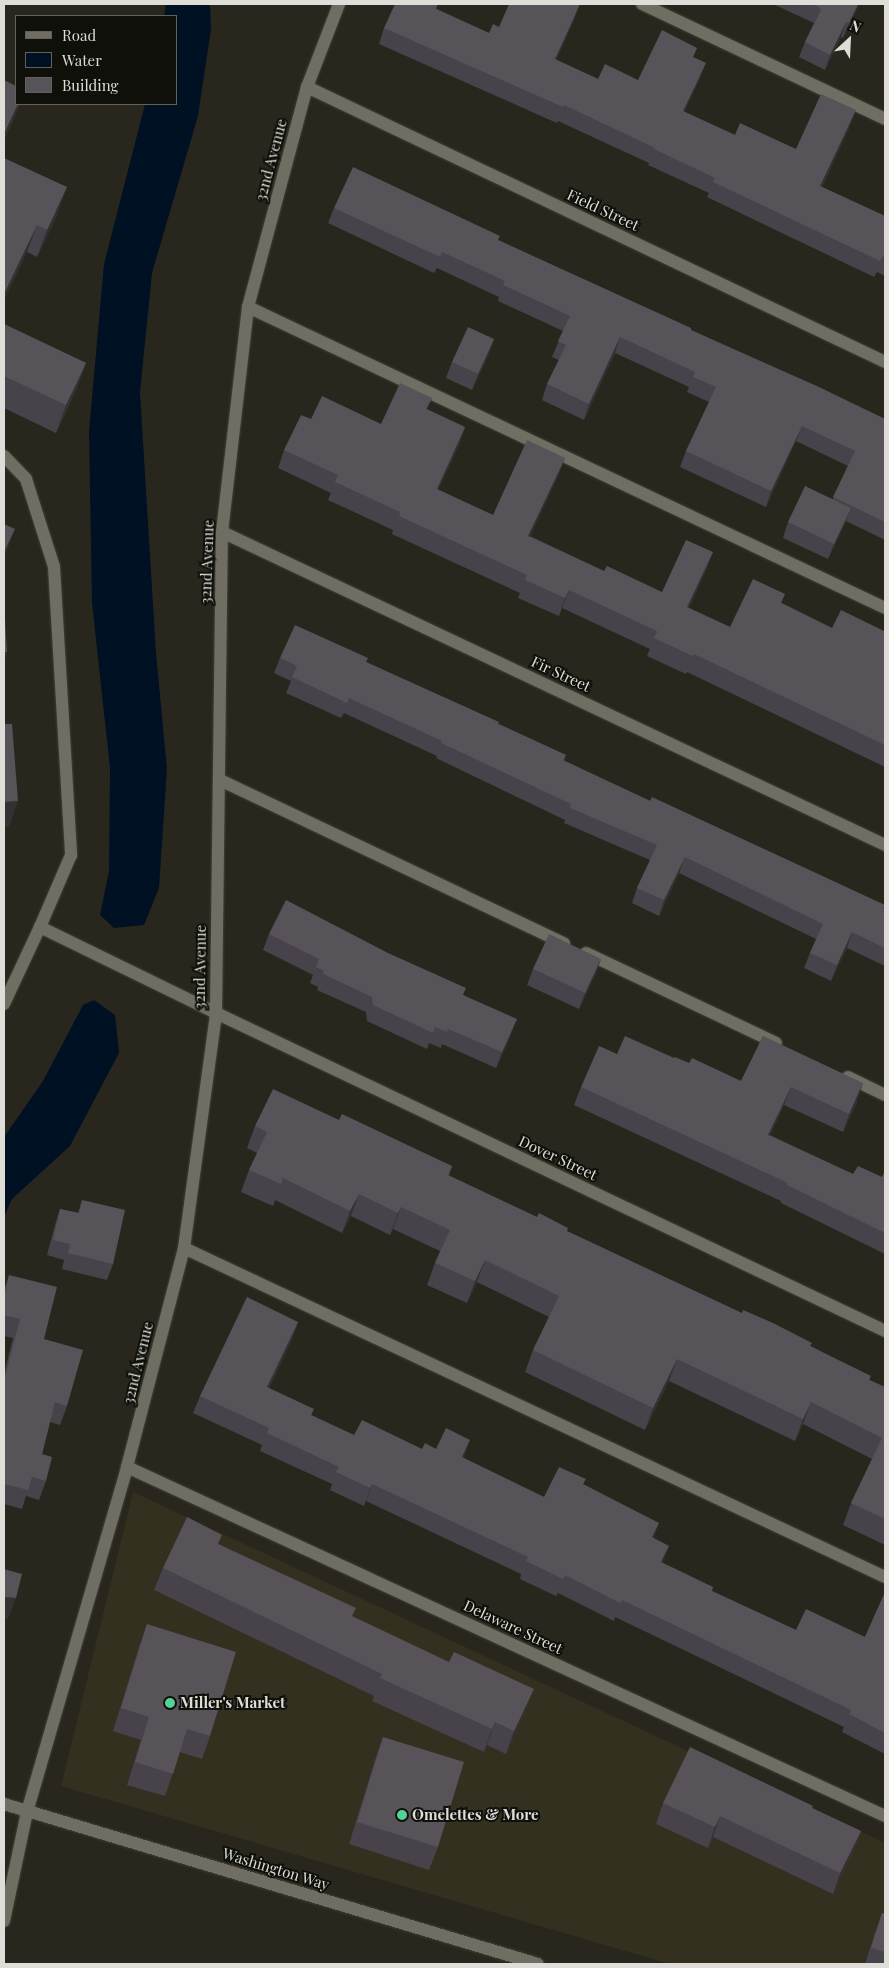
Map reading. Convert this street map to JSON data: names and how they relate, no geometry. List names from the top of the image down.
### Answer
{
  "streets": {
    "street": [
      "32nd Avenue",
      "Field Street",
      "Fir Street",
      "Dover Street",
      "Delaware Street",
      "Washington Way"
    ]
  },
  "crossings": [
    ["32nd Avenue", "Field Street"],
    ["32nd Avenue", "Fir Street"],
    ["32nd Avenue", "Dover Street"],
    ["32nd Avenue", "Delaware Street"],
    ["32nd Avenue", "Washington Way"]
  ],
  "places": ["Miller's Market", "Omelettes & More"],
  "legend": ["Road", "Water", "Building"],
  "north": "top right"
}
